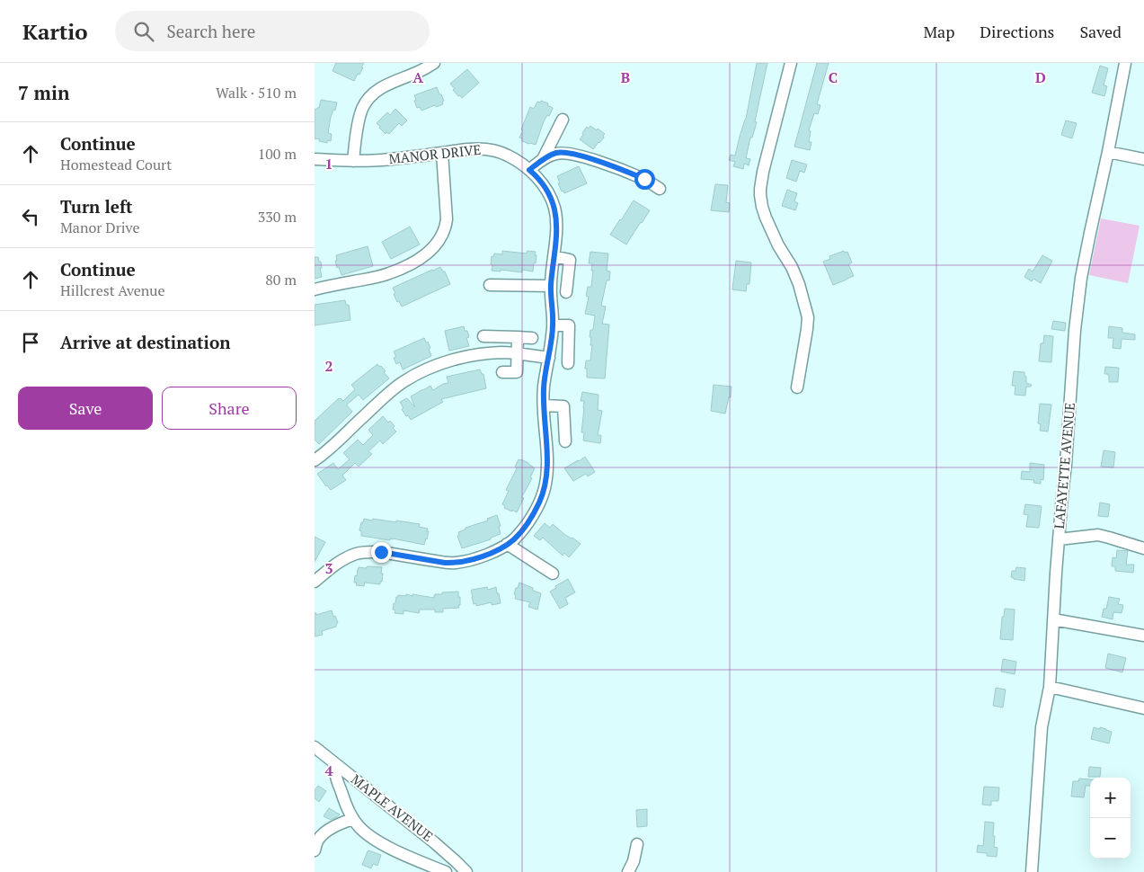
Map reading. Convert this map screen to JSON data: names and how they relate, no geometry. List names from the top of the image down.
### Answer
{
  "streets": {
    "street": ["MANOR DRIVE", "LAFAYETTE AVENUE", "MAPLE AVENUE"]
  },
  "page": {
    "header": "Kartio",
    "search": "Search here",
    "nav": ["Map", "Directions", "Saved"],
    "heading": ["7 min", "Walk · 510 m"],
    "list": [
      ["Continue", "Homestead Court", "100 m"],
      ["Turn left", "Manor Drive", "330 m"],
      ["Continue", "Hillcrest Avenue", "80 m"],
      "Arrive at destination"
    ],
    "buttons": ["Save", "Share"],
    "map_buttons": ["+", "−"]
  },
  "grid": {
    "columns": [
      "A",
      "B",
      "C",
      "D"
    ],
    "rows": [
      "1",
      "2",
      "3",
      "4"
    ]
  }
}
